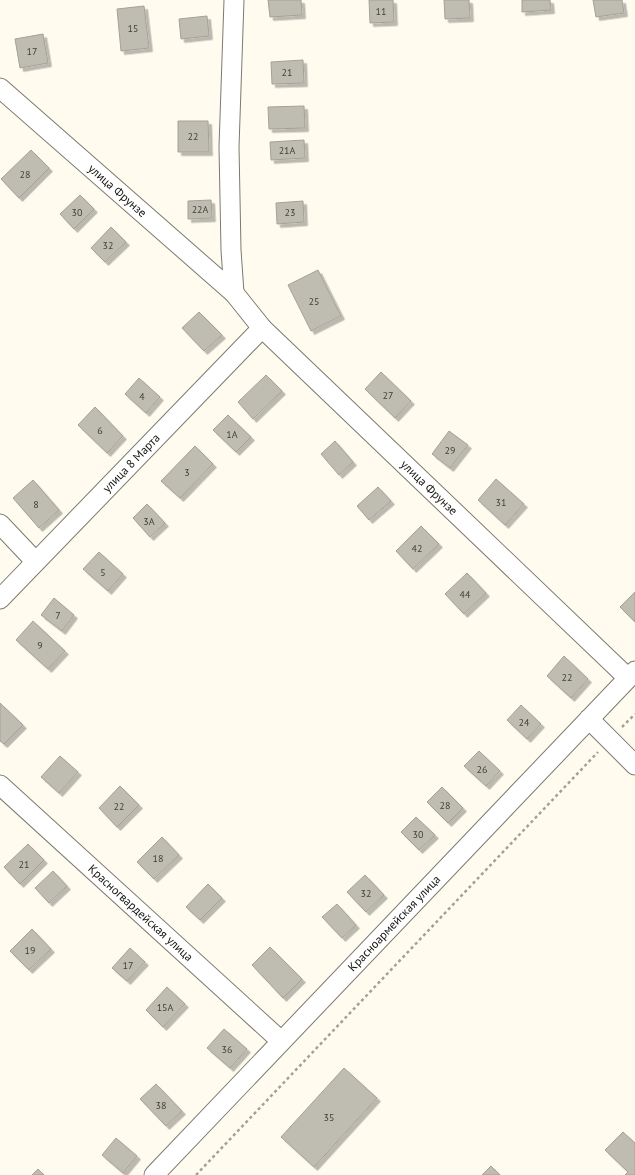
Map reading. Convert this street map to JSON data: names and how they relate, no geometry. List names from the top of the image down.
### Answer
{
  "streets": {
    "street": [
      "улица Фрунзе",
      "улица 8 Марта",
      "Красногвардейская улица",
      "Красноармейская улица"
    ]
  },
  "crossings": [
    ["улица Фрунзе", "улица 8 Марта"],
    ["улица Фрунзе", "Красноармейская улица"],
    ["Красногвардейская улица", "Красноармейская улица"]
  ],
  "house_numbers": [
    "11",
    "15",
    "17",
    "21",
    "22",
    "21А",
    "28",
    "22А",
    "30",
    "23",
    "32",
    "25",
    "27",
    "4",
    "6",
    "1А",
    "29",
    "3",
    "31",
    "8",
    "3А",
    "42",
    "5",
    "44",
    "7",
    "9",
    "22",
    "24",
    "26",
    "28",
    "22",
    "30",
    "18",
    "21",
    "32",
    "19",
    "17",
    "15А",
    "36",
    "38",
    "35"
  ]
}
